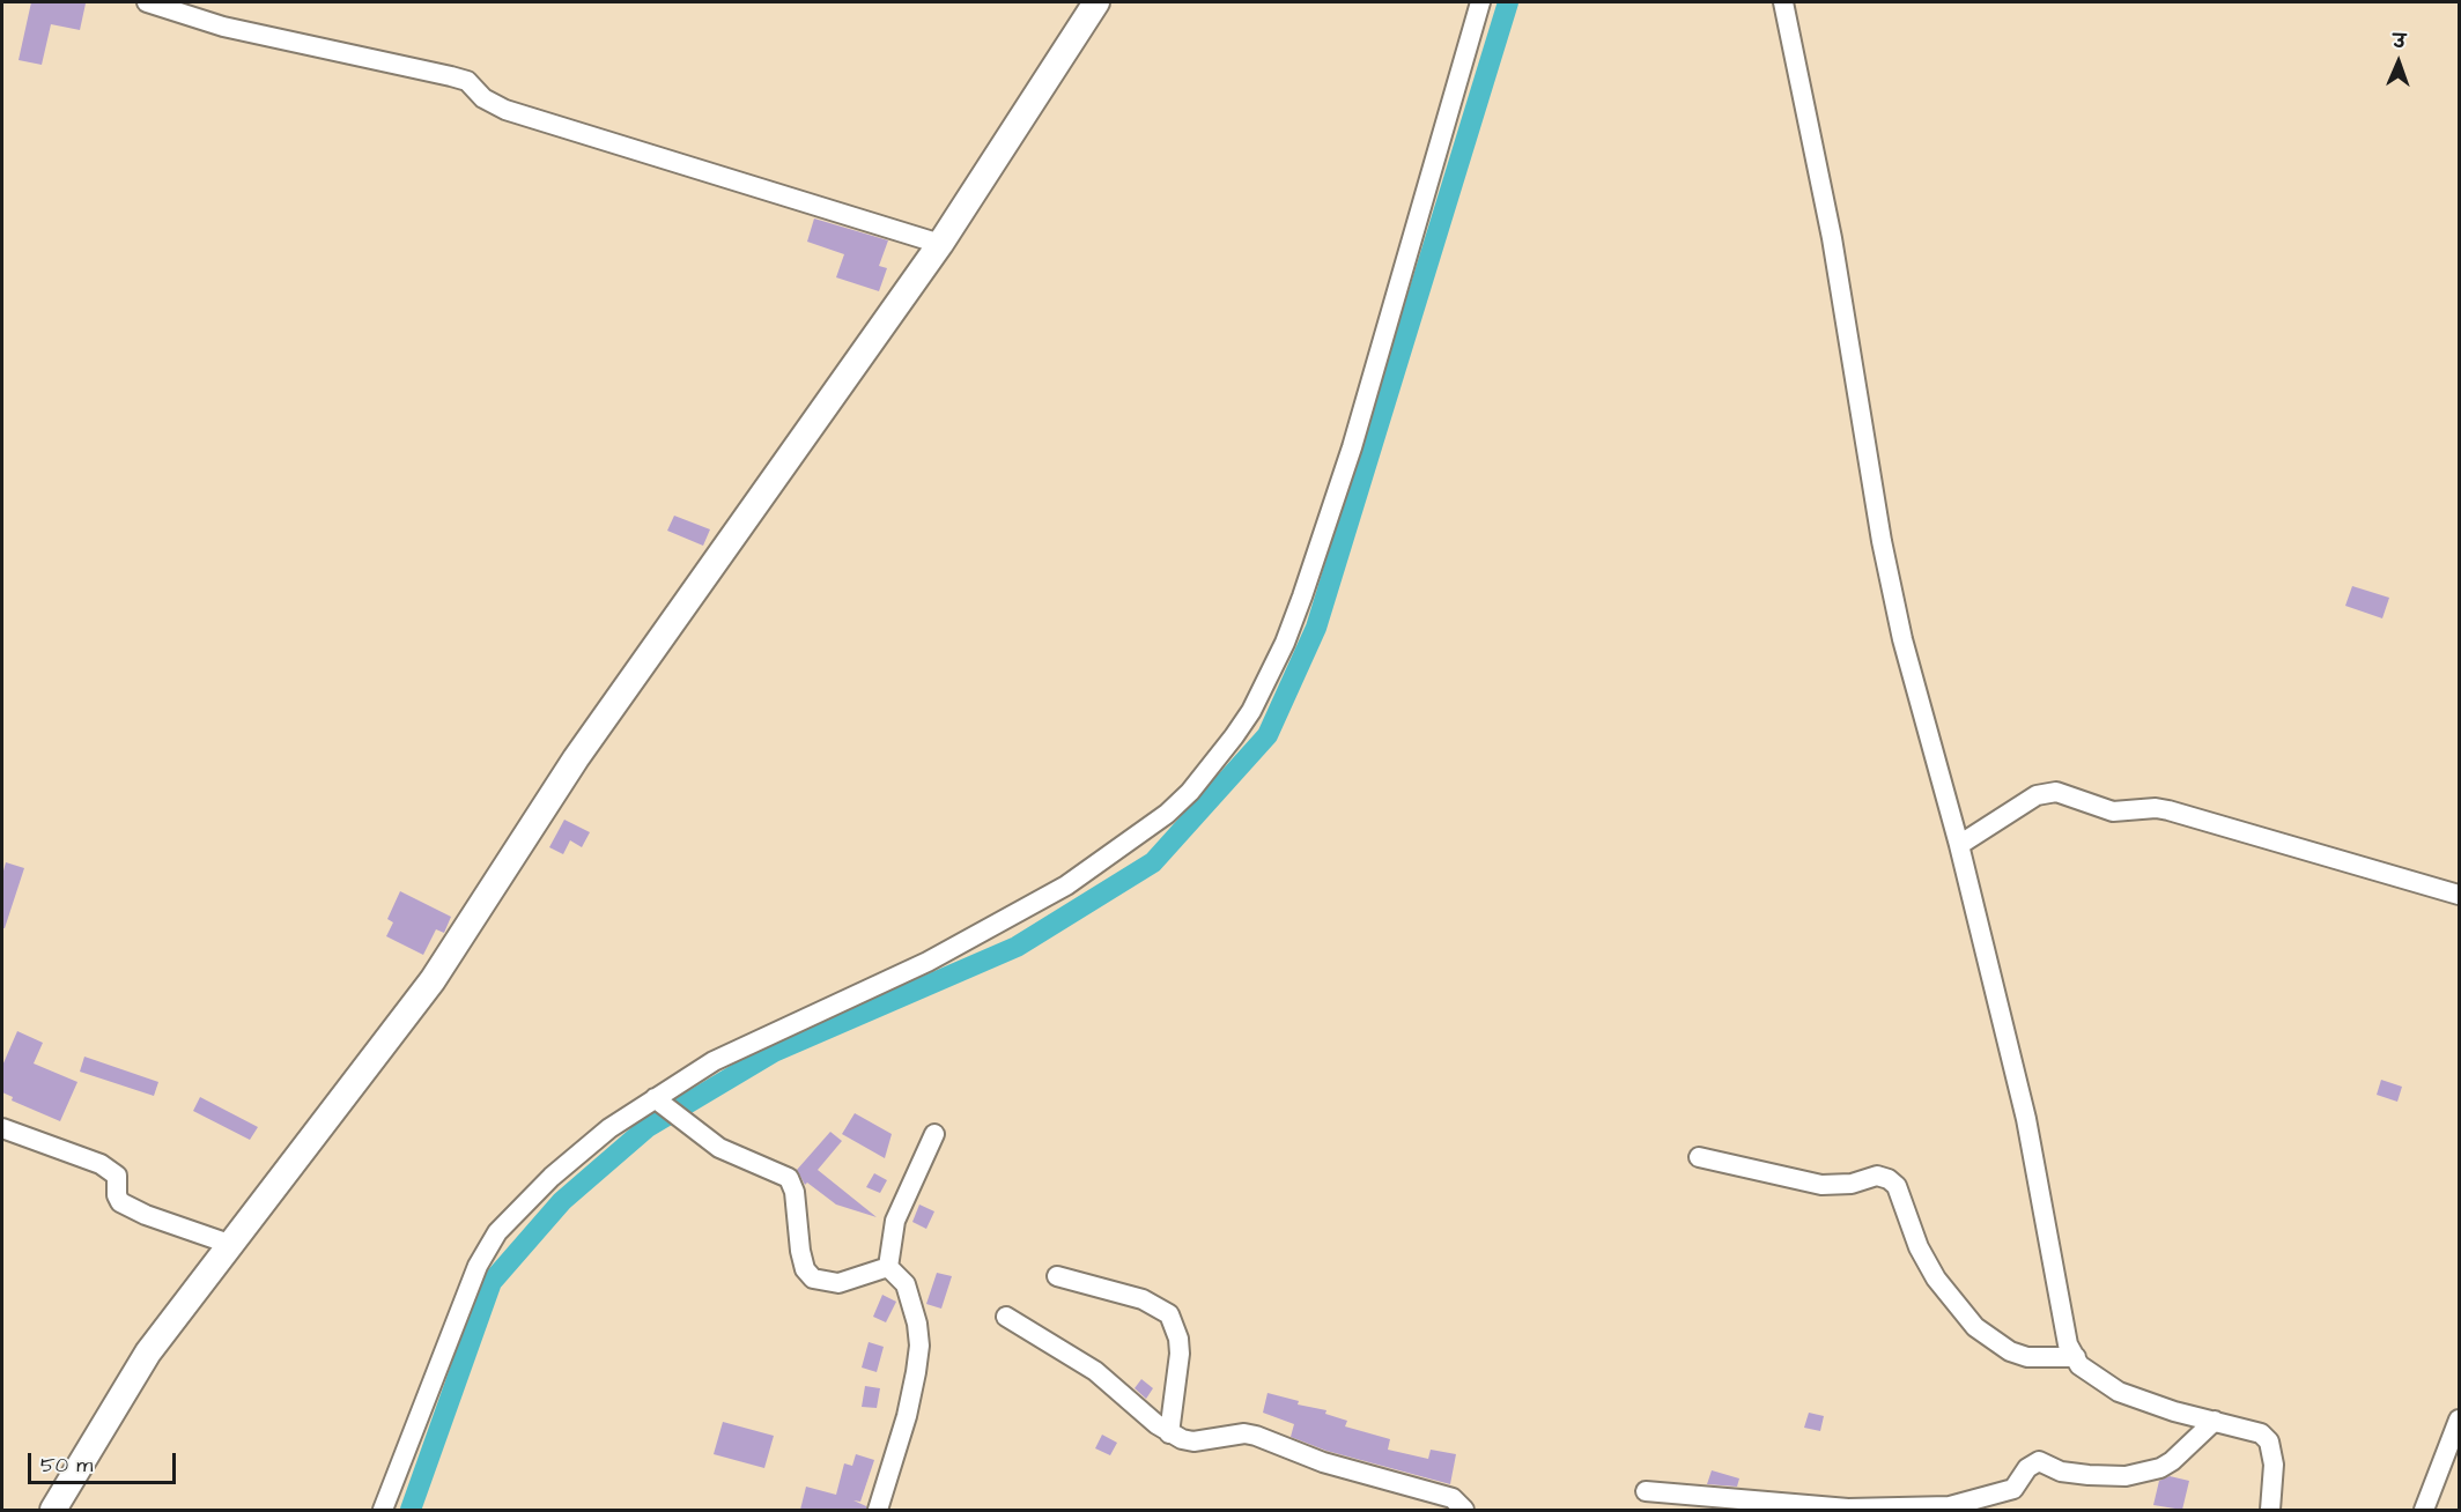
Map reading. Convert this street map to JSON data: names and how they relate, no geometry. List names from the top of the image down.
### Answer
{
  "scale_bar": "50 m",
  "north": "top"
}
